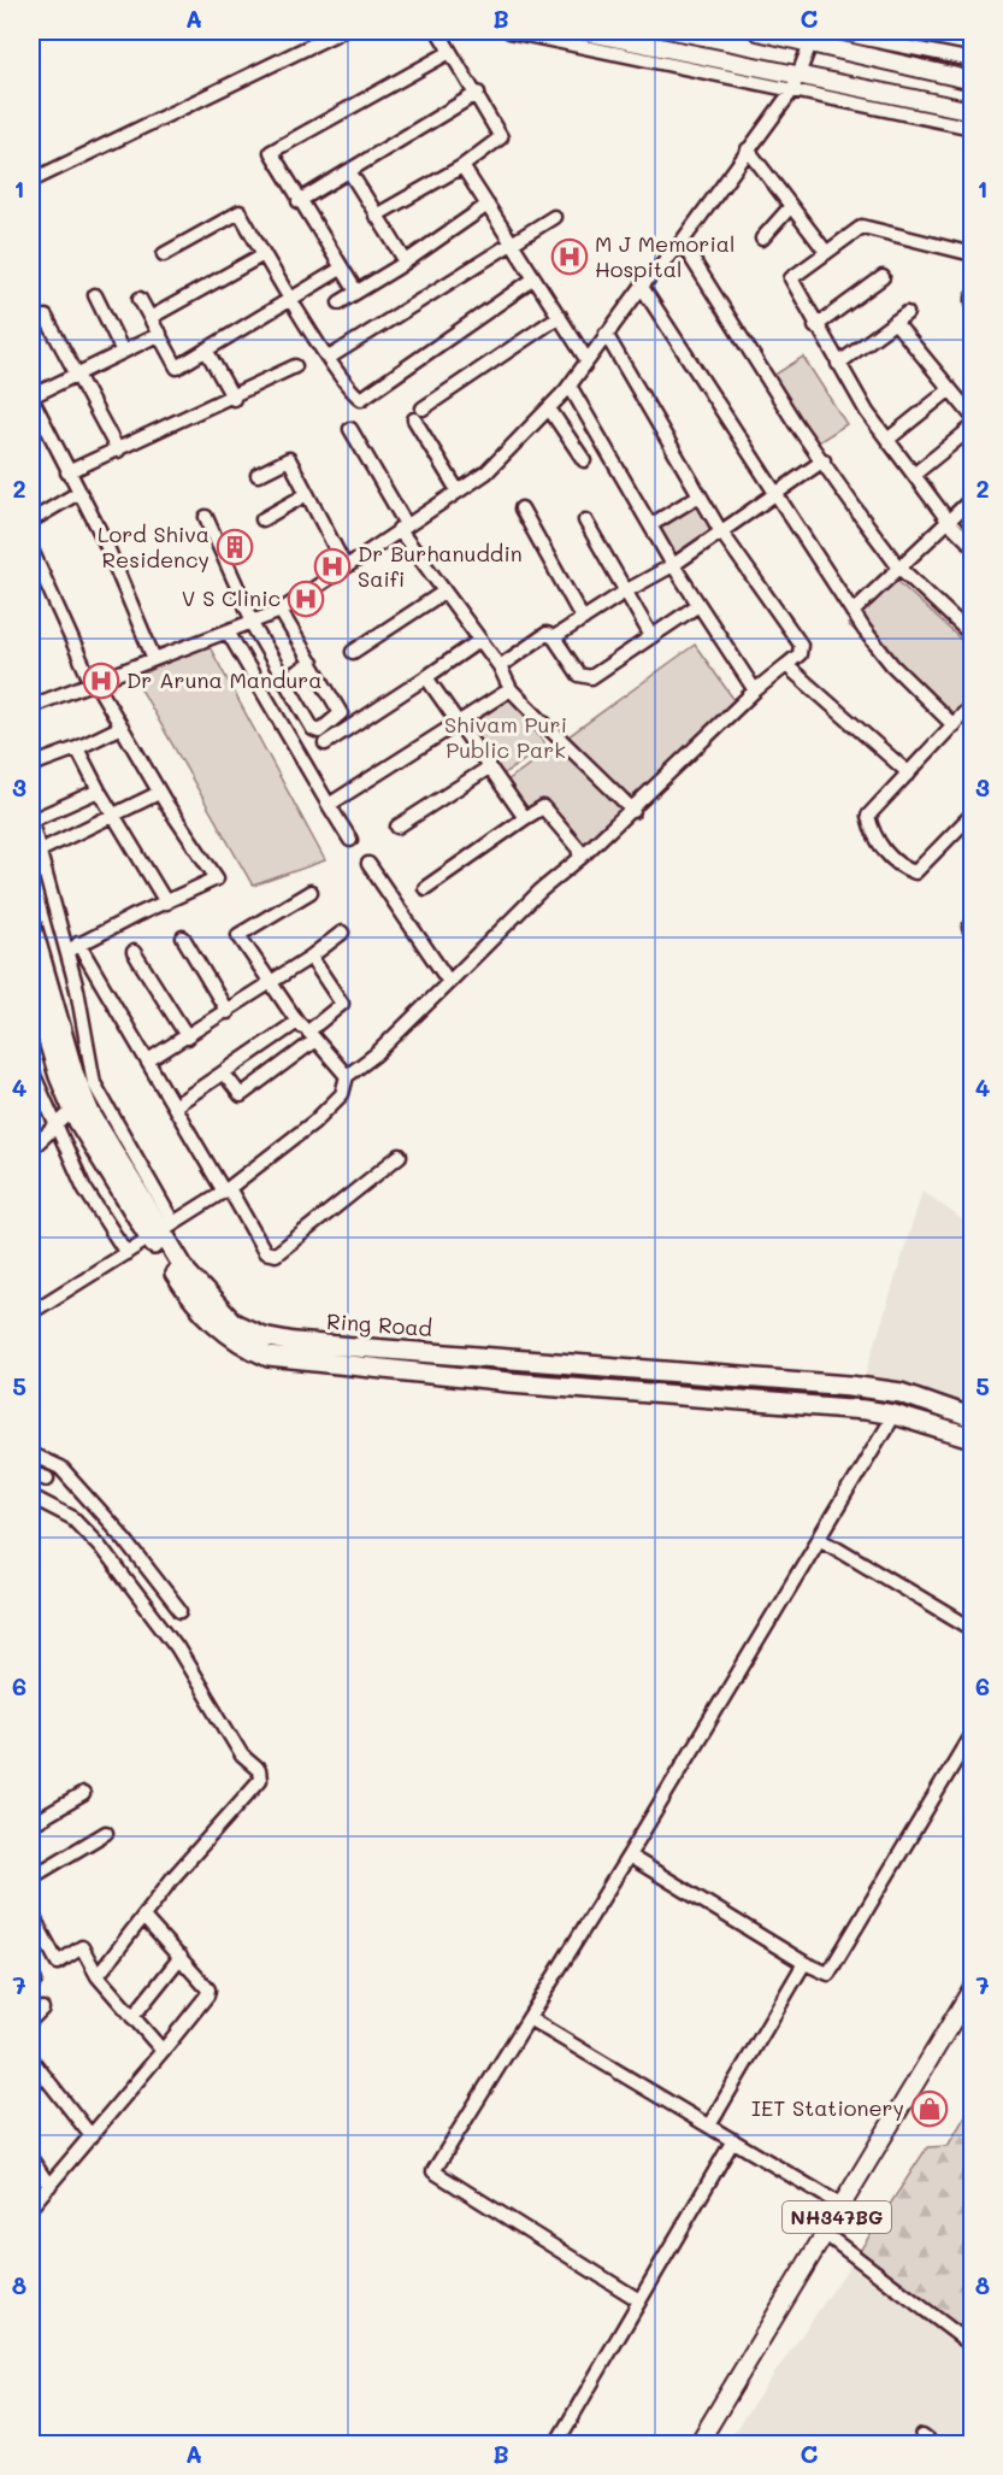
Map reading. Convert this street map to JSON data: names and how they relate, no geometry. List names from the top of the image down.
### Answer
{
  "streets": {
    "highway": ["Ring Road"],
    "main road": ["NH347BG"]
  },
  "parks": ["Shivam Puri Public Park"],
  "places": {
    "hospital": [
      "M J Memorial Hospital",
      "Dr Burhanuddin Saifi",
      "V S Clinic",
      "Dr Aruna Mandura"
    ],
    "building": ["Lord Shiva Residency"],
    "shop": ["IET Stationery"]
  },
  "grid": {
    "columns": ["A", "B", "C"],
    "rows": [
      "1",
      "2",
      "3",
      "4",
      "5",
      "6",
      "7",
      "8"
    ]
  }
}
